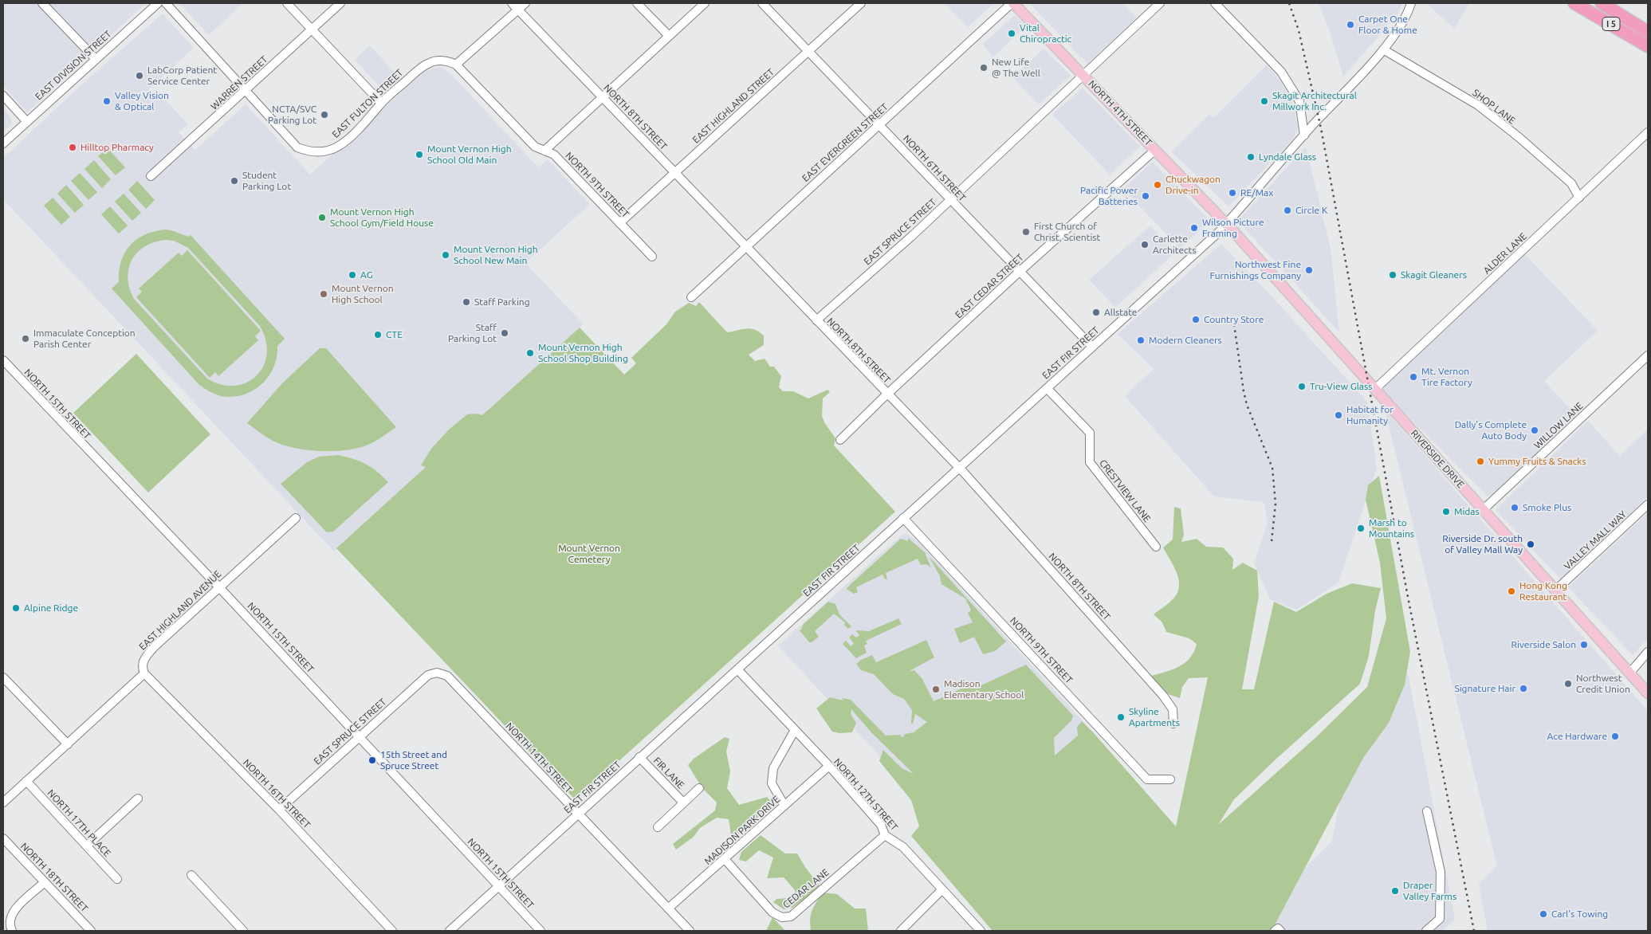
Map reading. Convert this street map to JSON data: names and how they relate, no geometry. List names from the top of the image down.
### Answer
{
  "streets": {
    "highway": ["I 5"],
    "main road": ["NORTH 4TH STREET", "RIVERSIDE DRIVE"],
    "street": [
      "EAST DIVISION STREET",
      "WARREN STREET",
      "EAST FULTON STREET",
      "EAST HIGHLAND STREET",
      "SHOP LANE",
      "NORTH 8TH STREET",
      "EAST EVERGREEN STREET",
      "NORTH 6TH STREET",
      "NORTH 9TH STREET",
      "EAST SPRUCE STREET",
      "ALDER LANE",
      "EAST CEDAR STREET",
      "EAST FIR STREET",
      "NORTH 15TH STREET",
      "WILLOW LANE",
      "CRESTVIEW LANE",
      "VALLEY MALL WAY",
      "EAST HIGHLAND AVENUE",
      "NORTH 14TH STREET",
      "FIR LANE",
      "NORTH 16TH STREET",
      "NORTH 12TH STREET",
      "NORTH 17TH PLACE",
      "MADISON PARK DRIVE",
      "NORTH 18TH STREET",
      "CEDAR LANE"
    ]
  },
  "crossings": [
    ["WARREN STREET", "EAST FULTON STREET"],
    ["EAST FULTON STREET", "NORTH 9TH STREET"],
    ["EAST HIGHLAND STREET", "NORTH 8TH STREET"],
    ["EAST HIGHLAND STREET", "NORTH 6TH STREET"],
    ["EAST HIGHLAND STREET", "NORTH 9TH STREET"],
    ["SHOP LANE", "ALDER LANE"],
    ["SHOP LANE", "EAST FIR STREET"],
    ["NORTH 4TH STREET", "EAST EVERGREEN STREET"],
    ["NORTH 4TH STREET", "EAST SPRUCE STREET"],
    ["NORTH 4TH STREET", "EAST CEDAR STREET"],
    ["NORTH 4TH STREET", "EAST FIR STREET"],
    ["NORTH 4TH STREET", "RIVERSIDE DRIVE"],
    ["NORTH 8TH STREET", "EAST EVERGREEN STREET"],
    ["NORTH 8TH STREET", "EAST SPRUCE STREET"],
    ["NORTH 8TH STREET", "EAST CEDAR STREET"],
    ["NORTH 8TH STREET", "EAST FIR STREET"],
    ["EAST EVERGREEN STREET", "NORTH 6TH STREET"],
    ["NORTH 6TH STREET", "EAST SPRUCE STREET"],
    ["NORTH 6TH STREET", "EAST CEDAR STREET"],
    ["NORTH 6TH STREET", "EAST FIR STREET"],
    ["NORTH 9TH STREET", "EAST FIR STREET"],
    ["EAST SPRUCE STREET", "NORTH 15TH STREET"],
    ["EAST SPRUCE STREET", "NORTH 14TH STREET"],
    ["EAST SPRUCE STREET", "NORTH 16TH STREET"],
    ["ALDER LANE", "RIVERSIDE DRIVE"],
    ["EAST FIR STREET", "NORTH 15TH STREET"],
    ["EAST FIR STREET", "RIVERSIDE DRIVE"],
    ["EAST FIR STREET", "CRESTVIEW LANE"],
    ["EAST FIR STREET", "NORTH 14TH STREET"],
    ["EAST FIR STREET", "FIR LANE"],
    ["EAST FIR STREET", "NORTH 12TH STREET"],
    ["NORTH 15TH STREET", "EAST HIGHLAND AVENUE"],
    ["WILLOW LANE", "RIVERSIDE DRIVE"],
    ["RIVERSIDE DRIVE", "VALLEY MALL WAY"],
    ["EAST HIGHLAND AVENUE", "NORTH 16TH STREET"],
    ["NORTH 14TH STREET", "MADISON PARK DRIVE"],
    ["NORTH 12TH STREET", "MADISON PARK DRIVE"],
    ["NORTH 12TH STREET", "CEDAR LANE"],
    ["MADISON PARK DRIVE", "CEDAR LANE"]
  ],
  "parks": ["Mount Vernon Cemetery"],
  "places": [
    "Carpet One Floor & Home",
    "Vital Chiropractic",
    "New Life @ The Well",
    "LabCorp Patient Service Center",
    "Valley Vision & Optical",
    "Skagit Architectural Millwork Inc.",
    "NCTA/SVC Parking Lot",
    "Hilltop Pharmacy",
    "Mount Vernon High School Old Main",
    "Lyndale Glass",
    "Student Parking Lot",
    "Chuckwagon Drive-in",
    "RE/Max",
    "Pacific Power Batteries",
    "Circle K",
    "Mount Vernon High School Gym/Field House",
    "Wilson Picture Framing",
    "First Church of Christ, Scientist",
    "Carlette Architects",
    "Mount Vernon High School New Main",
    "Northwest Fine Furnishings Company",
    "AG",
    "Skagit Gleaners",
    "Mount Vernon High School",
    "Staff Parking",
    "Allstate",
    "Country Store",
    "Staff Parking Lot",
    "CTE",
    "Immaculate Conception Parish Center",
    "Modern Cleaners",
    "Mount Vernon High School Shop Building",
    "Mt. Vernon Tire Factory",
    "Tru-View Glass",
    "Habitat for Humanity",
    "Dally's Complete Auto Body",
    "Yummy Fruits & Snacks",
    "Smoke Plus",
    "Midas",
    "Marsh to Mountains",
    "Riverside Dr. south of Valley Mall Way",
    "Hong Kong Restaurant",
    "Alpine Ridge",
    "Riverside Salon",
    "Northwest Credit Union",
    "Signature Hair",
    "Madison Elementary School",
    "Skyline Apartments",
    "Ace Hardware",
    "15th Street and Spruce Street",
    "Draper Valley Farms",
    "Carl's Towing"
  ]
}
